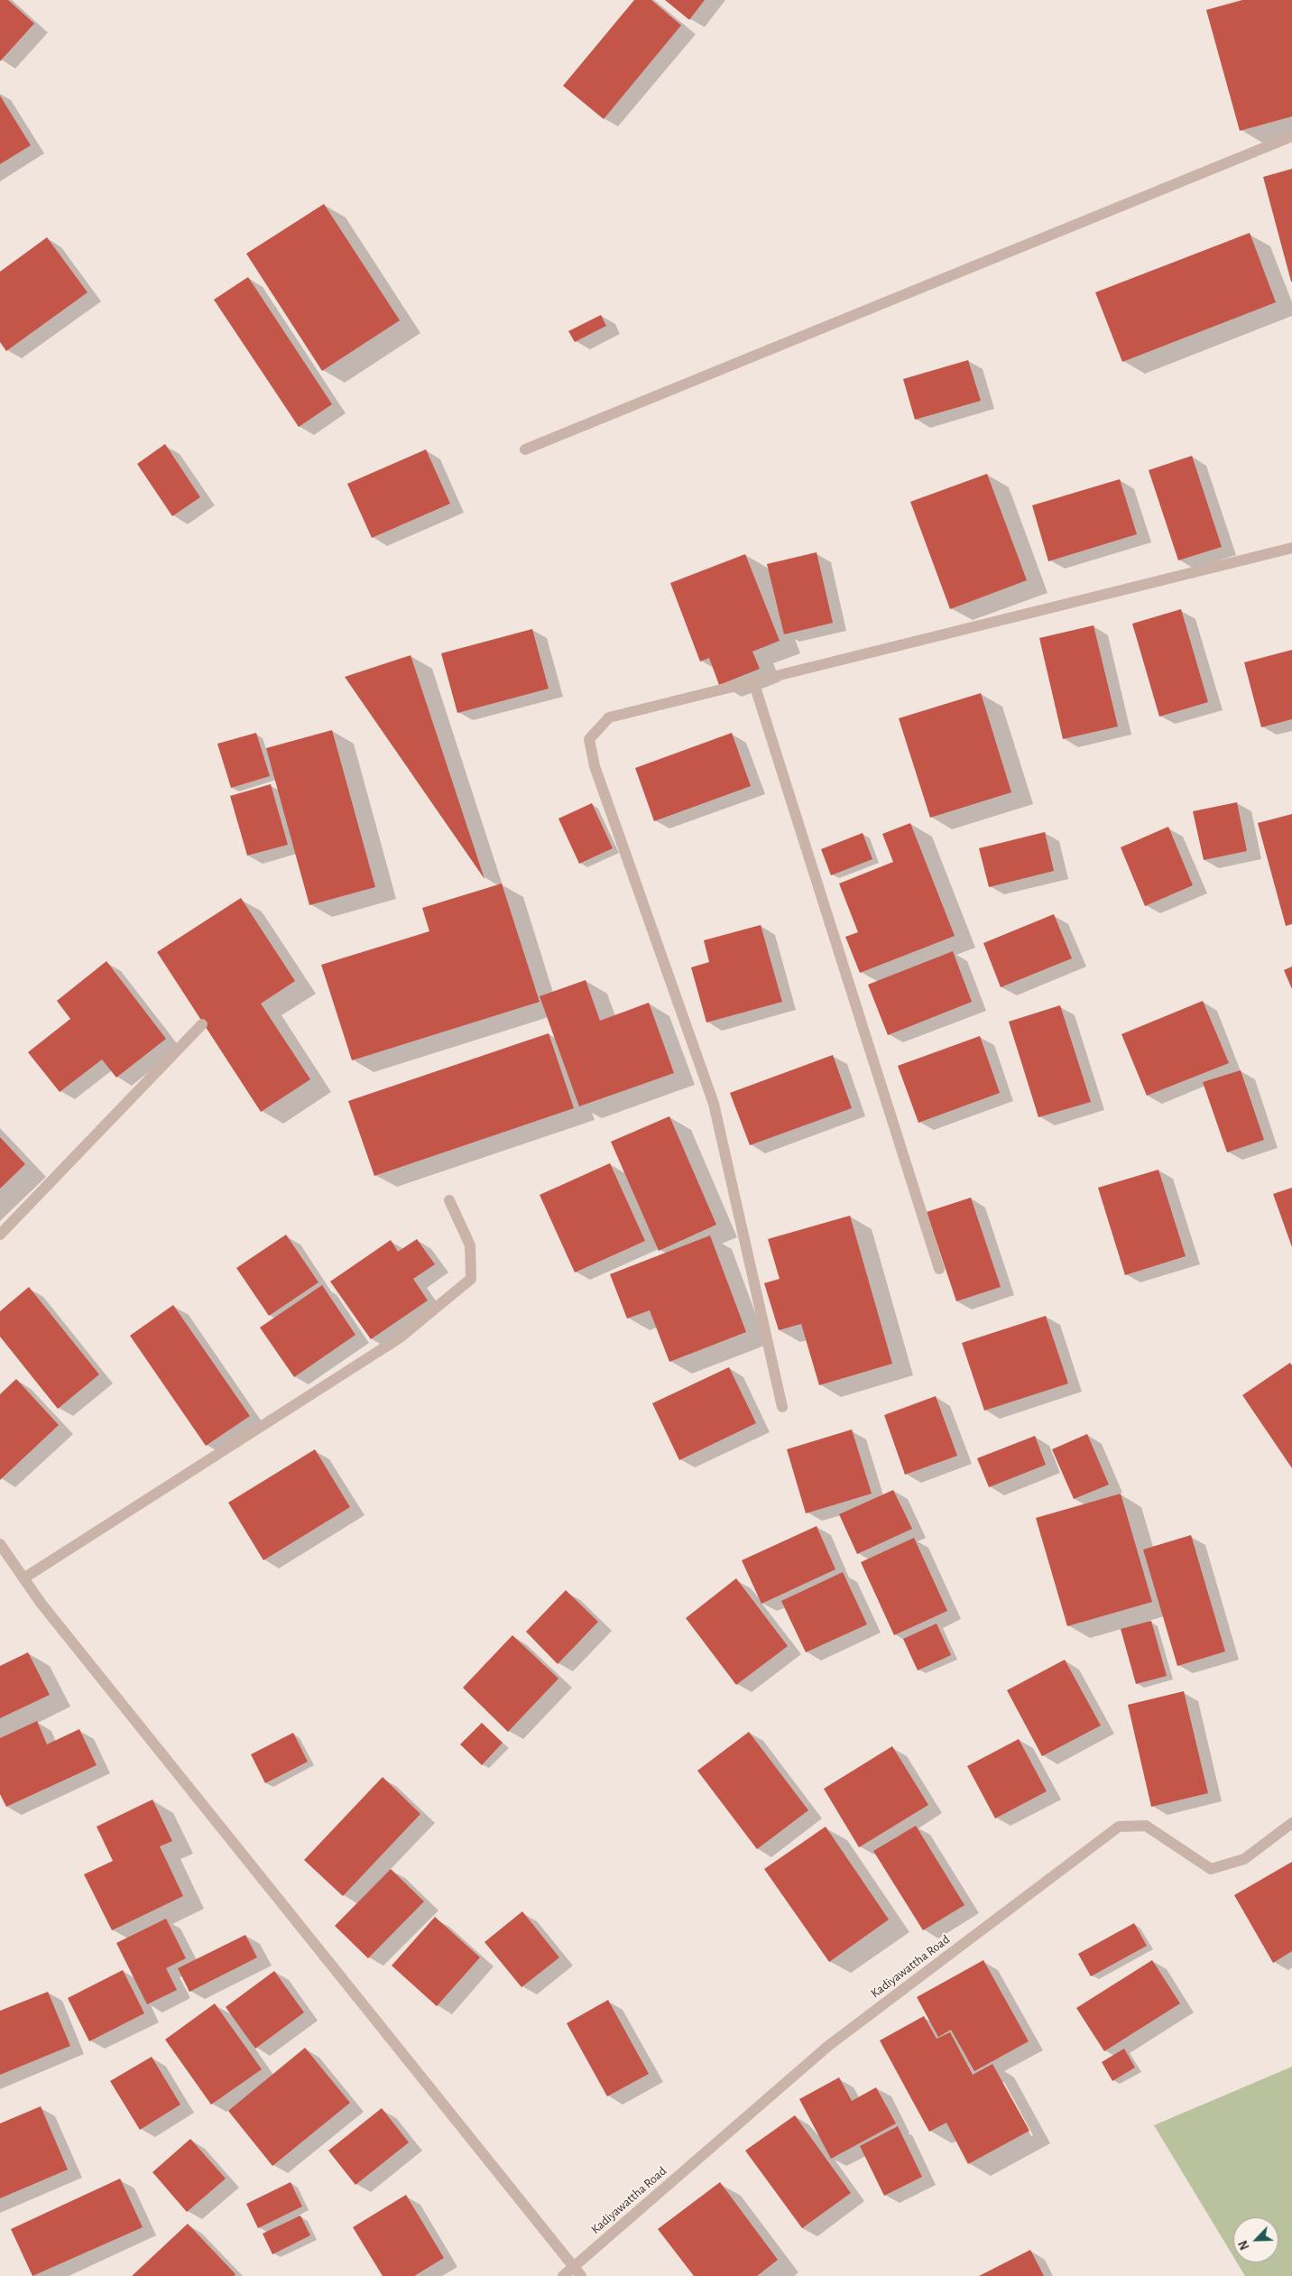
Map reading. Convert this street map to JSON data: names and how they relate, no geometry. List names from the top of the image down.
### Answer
{
  "streets": {
    "street": ["Kadiyawattha Road"]
  },
  "north": "bottom left"
}
